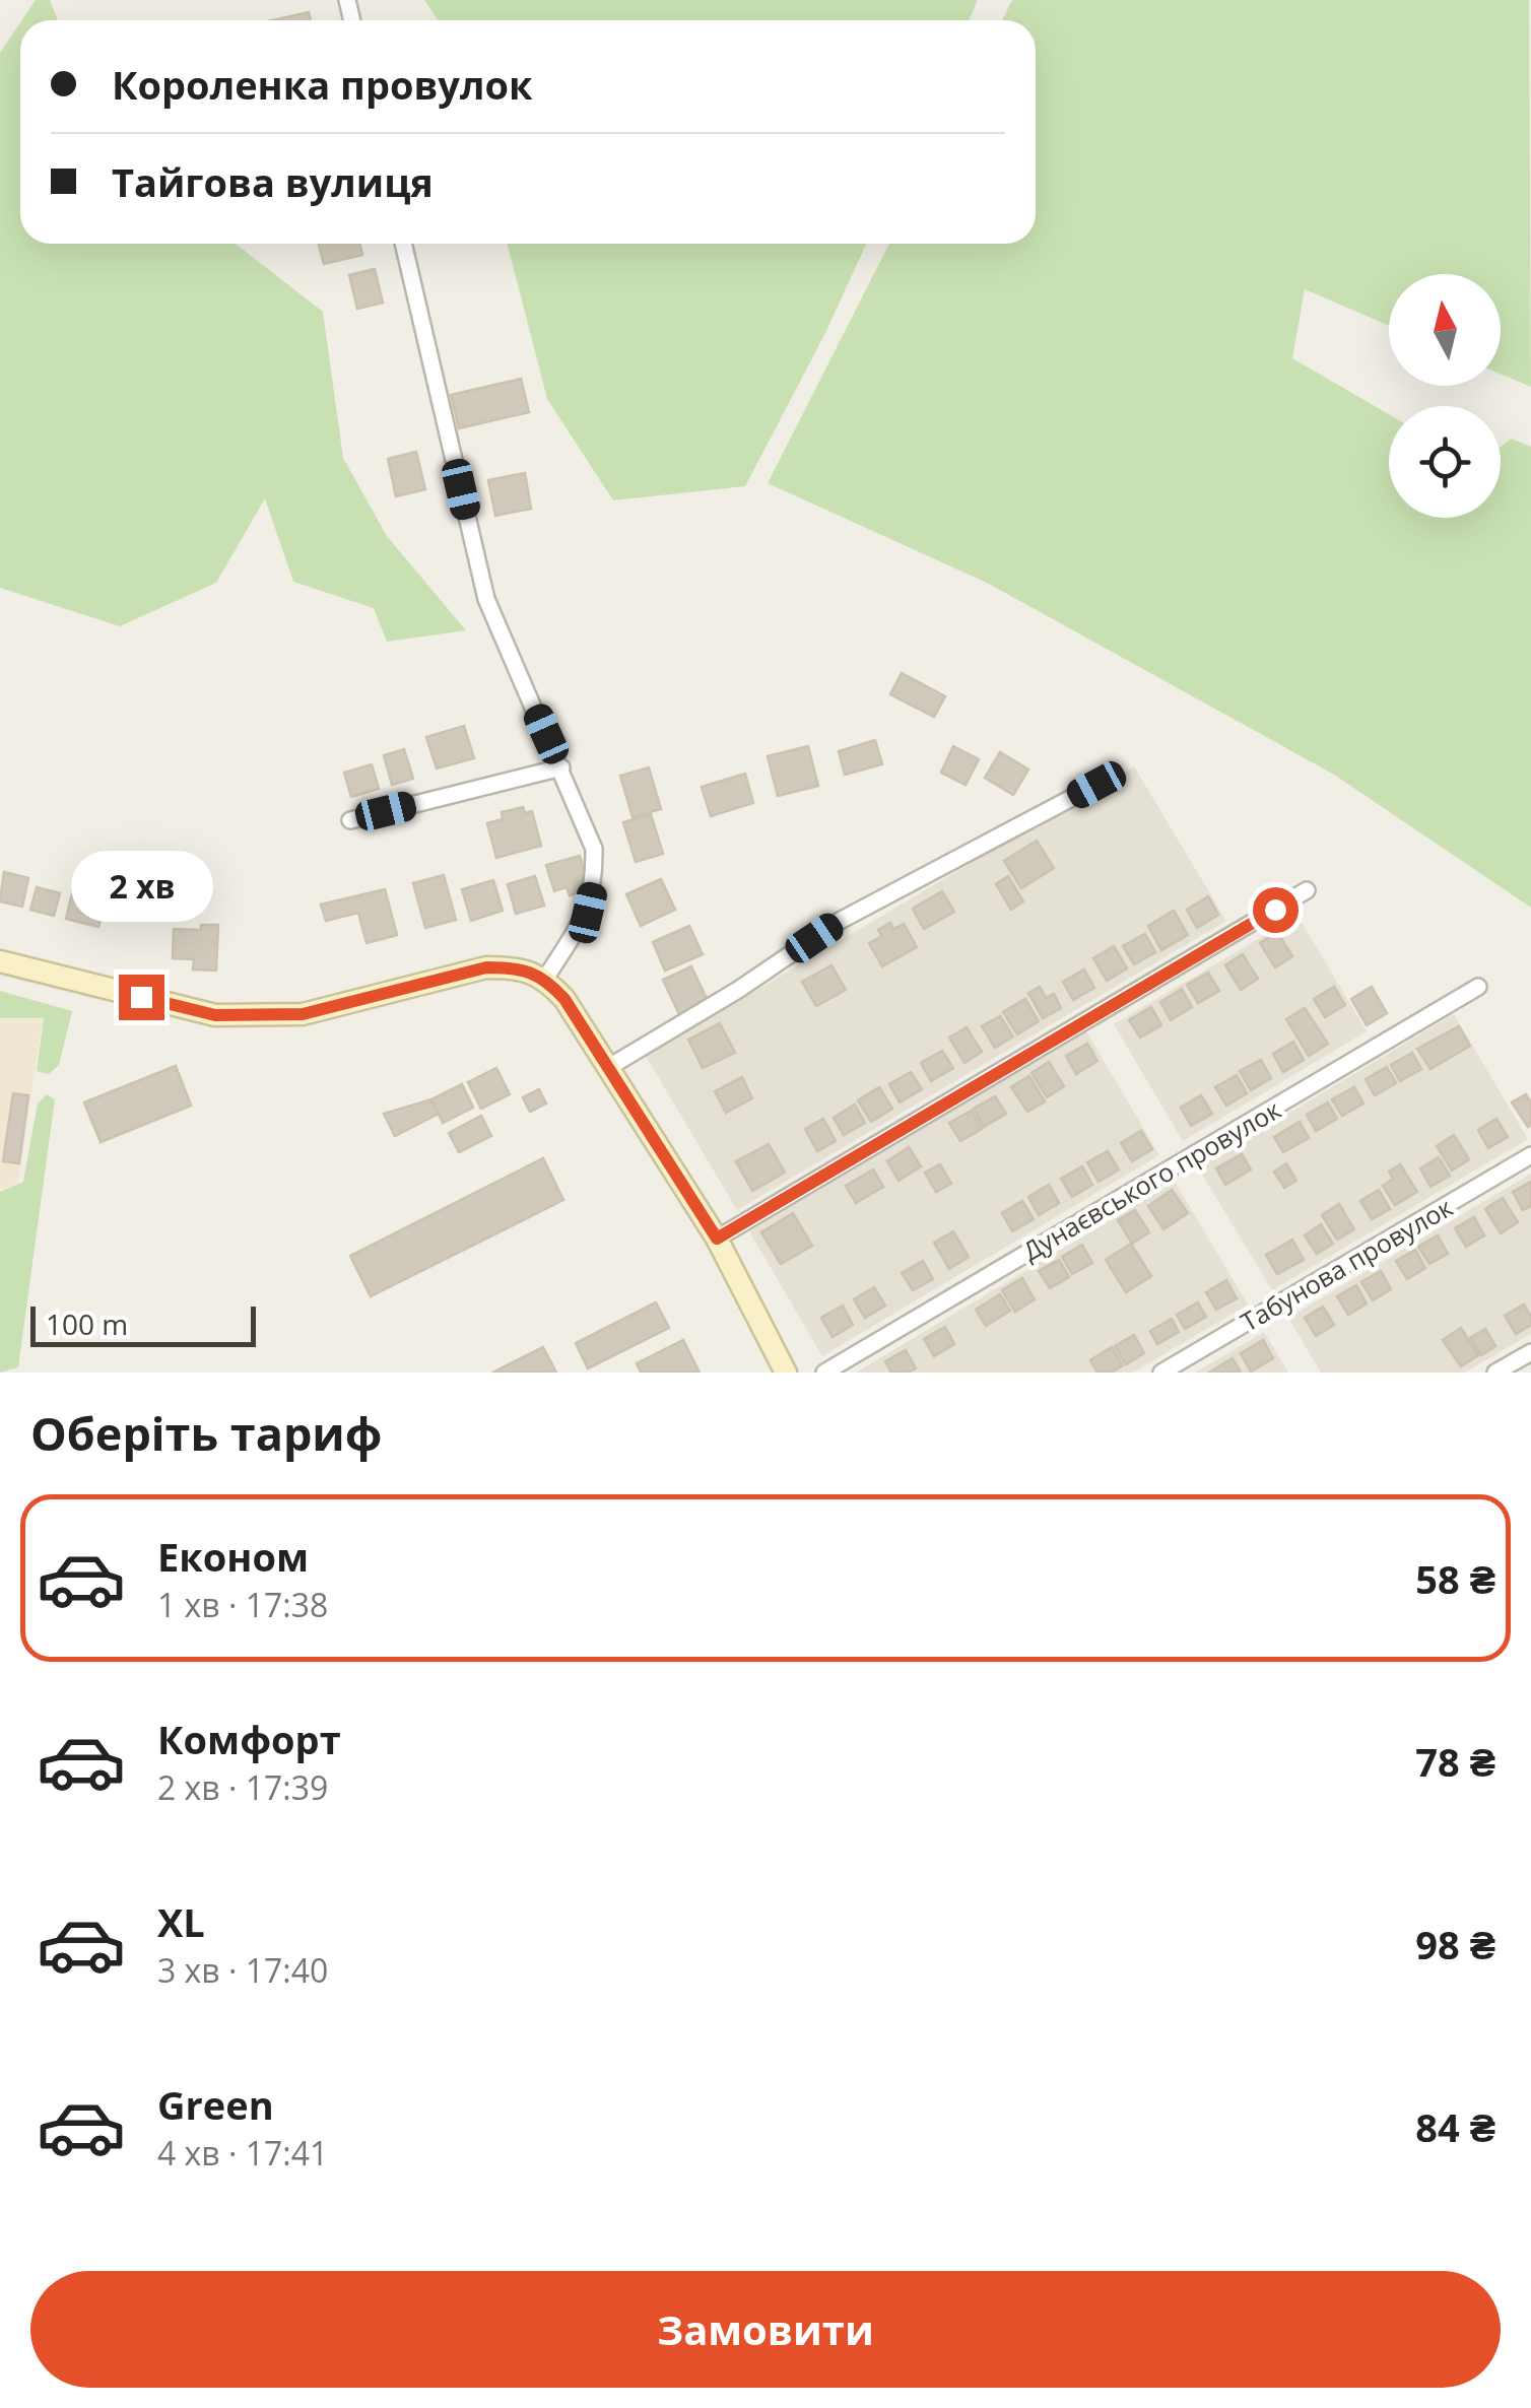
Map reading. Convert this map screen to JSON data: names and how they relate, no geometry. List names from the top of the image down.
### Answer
{
  "streets": {
    "street": ["Дунаєвського провулок", "Табунова провулок"]
  },
  "scale_bar": "100 m",
  "north": "top",
  "page": {
    "banner": ["Короленка провулок", "Тайгова вулиця"],
    "bubble": "2 хв",
    "scale": "100 m",
    "heading": "Оберіть тариф",
    "list": [
      {
        "name": "Економ",
        "note": "1 хв · 17:38",
        "value": "58 ₴"
      },
      {
        "name": "Комфорт",
        "note": "2 хв · 17:39",
        "value": "78 ₴"
      },
      {
        "name": "XL",
        "note": "3 хв · 17:40",
        "value": "98 ₴"
      },
      {
        "name": "Green",
        "note": "4 хв · 17:41",
        "value": "84 ₴"
      }
    ],
    "buttons": "Замовити"
  }
}
